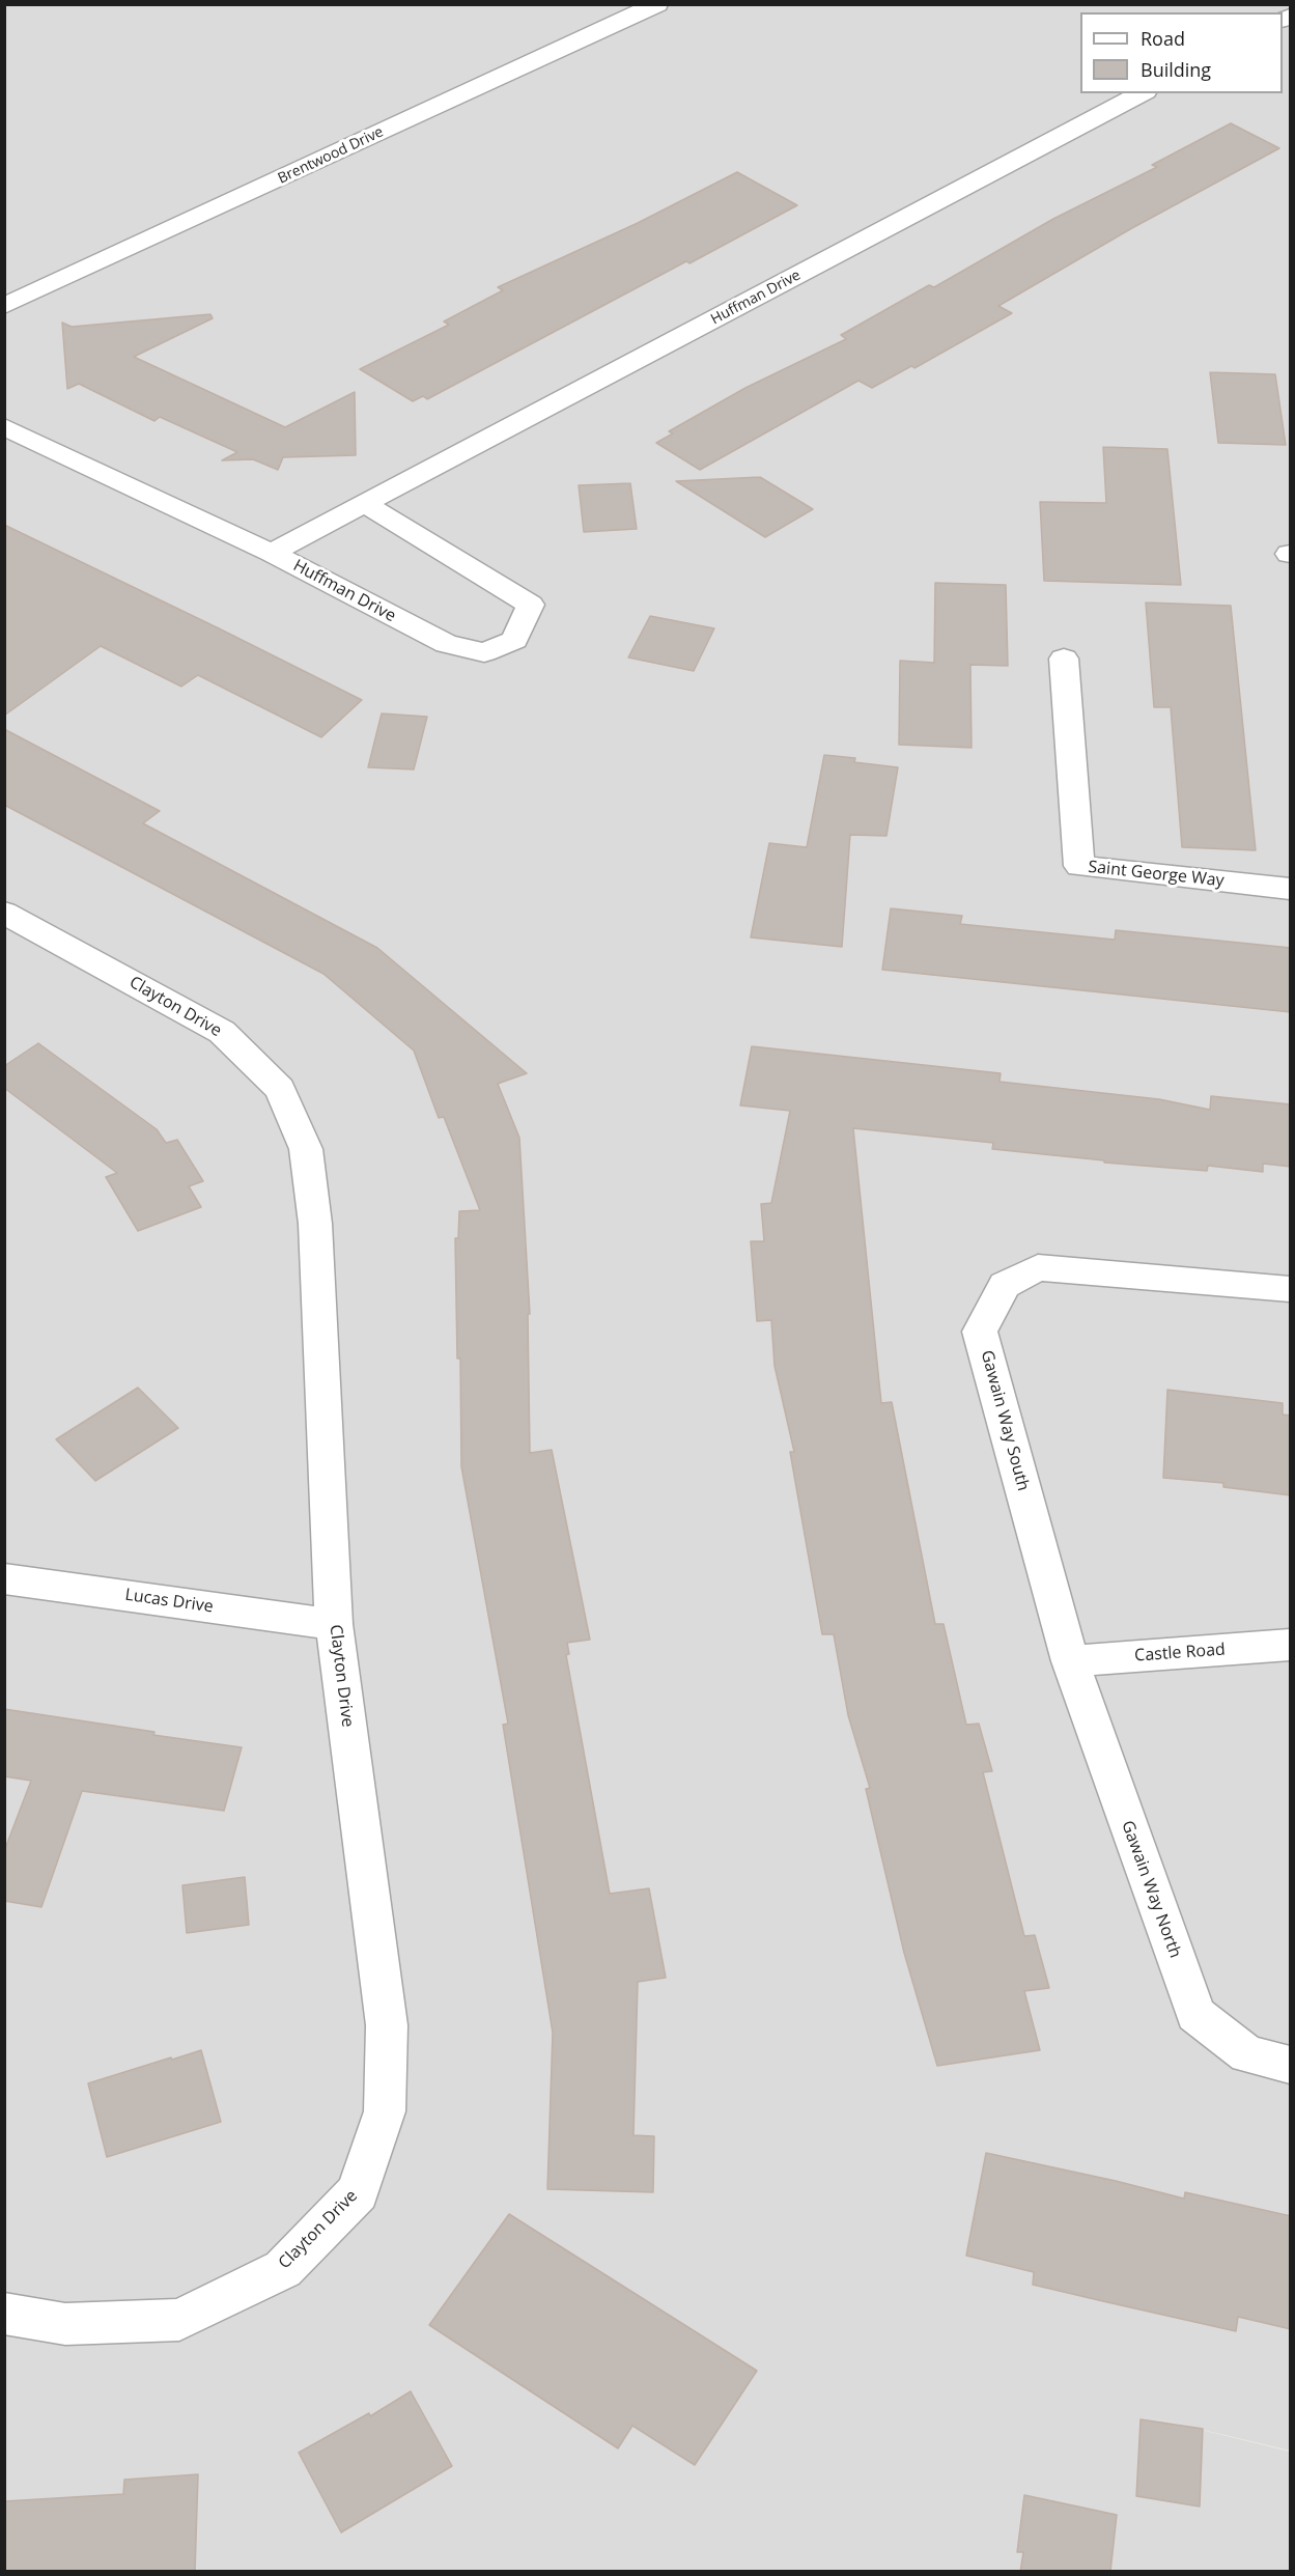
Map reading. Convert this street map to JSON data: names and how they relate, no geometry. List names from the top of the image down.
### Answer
{
  "streets": {
    "street": [
      "Brentwood Drive",
      "Huffman Drive",
      "Saint George Way",
      "Clayton Drive",
      "Gawain Way South",
      "Lucas Drive",
      "Castle Road",
      "Gawain Way North"
    ]
  },
  "crossings": [
    ["Clayton Drive", "Lucas Drive"],
    ["Gawain Way South", "Castle Road"],
    ["Gawain Way South", "Gawain Way North"],
    ["Castle Road", "Gawain Way North"]
  ],
  "legend": ["Road", "Building"]
}
